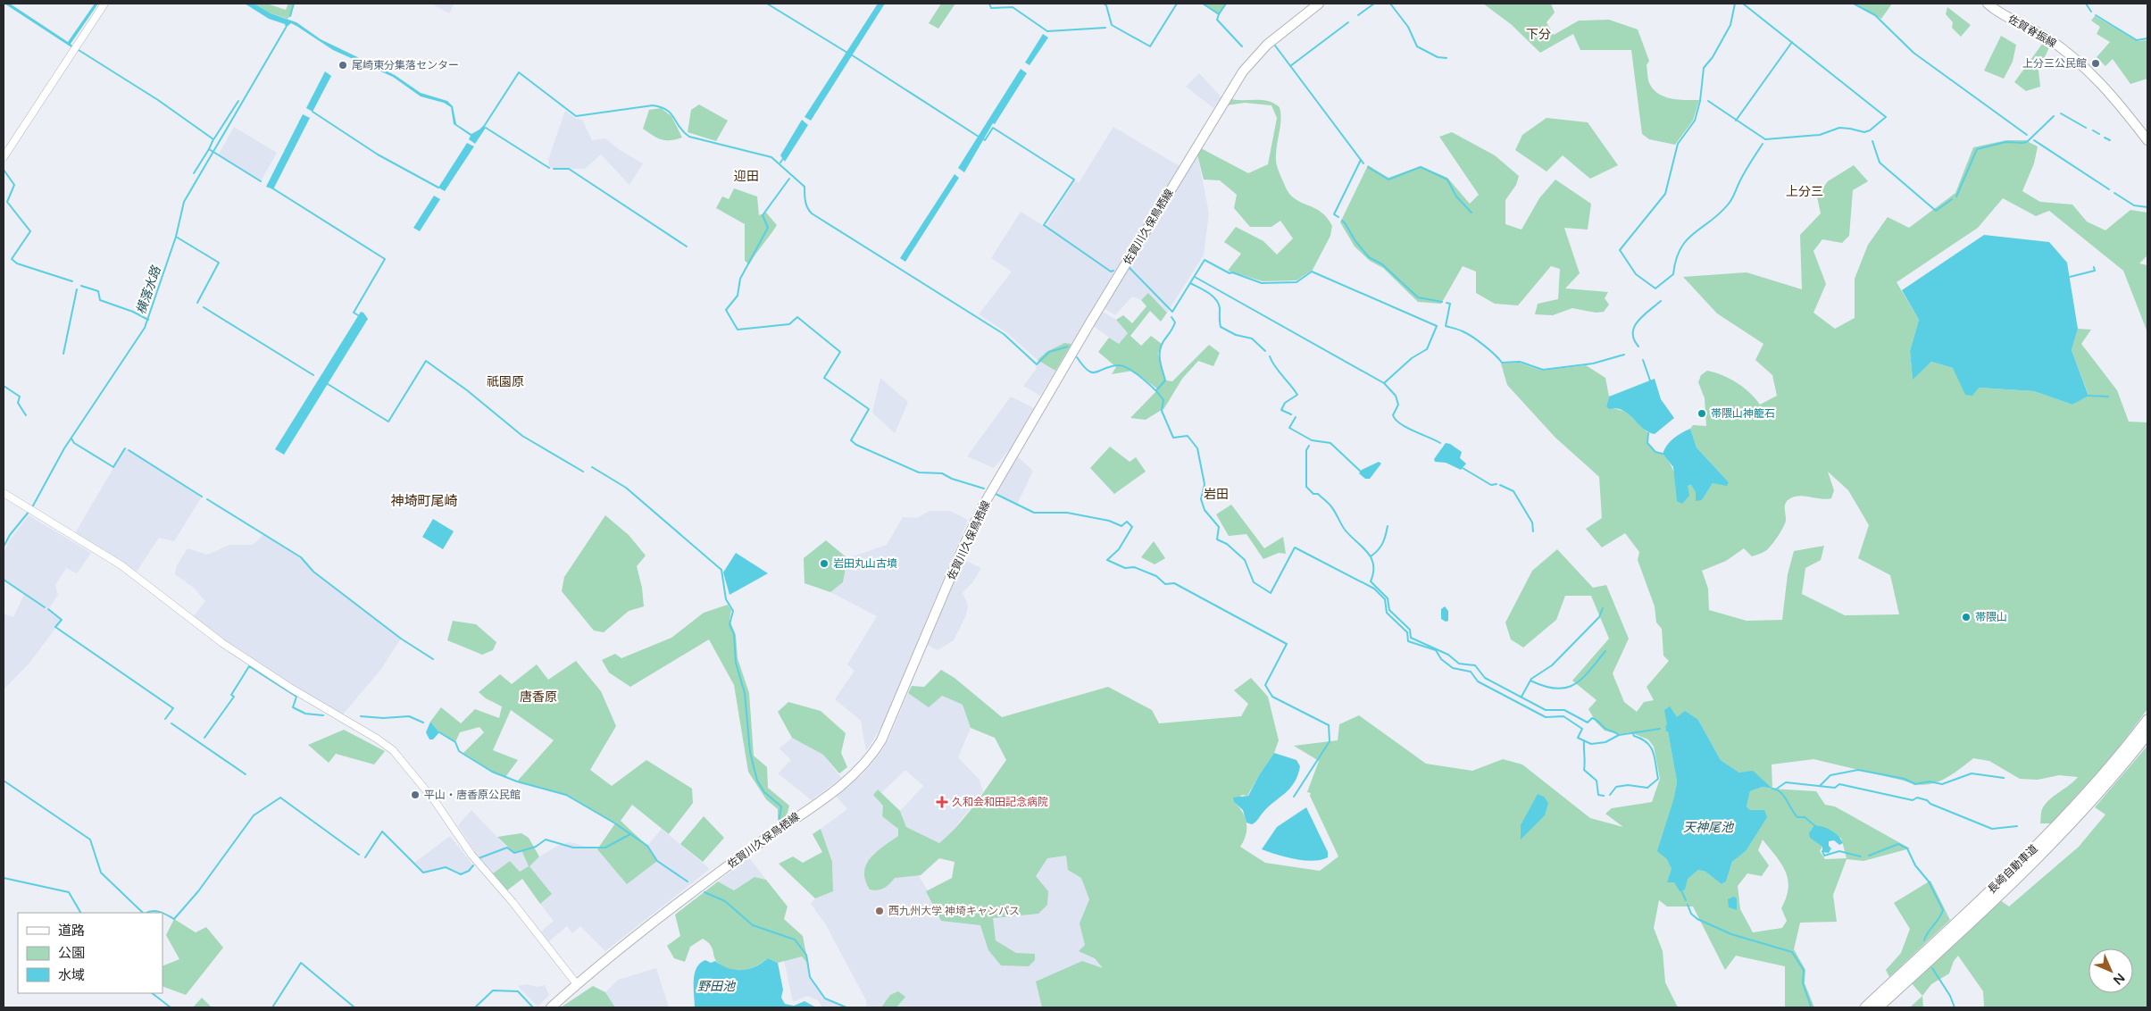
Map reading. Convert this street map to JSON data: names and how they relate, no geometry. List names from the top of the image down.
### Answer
{
  "streets": {
    "highway": ["長崎自動車道"],
    "main road": ["佐賀脊振線", "佐賀川久保鳥栖線"]
  },
  "districts": [
    "下分",
    "迎田",
    "上分三",
    "祇園原",
    "岩田",
    "神埼町尾崎",
    "唐香原"
  ],
  "water": ["横落水路", "天神尾池", "野田池"],
  "places": {
    "other": [
      "上分三公民館",
      "尾崎東分集落センター",
      "帯隈山神籠石",
      "岩田丸山古墳",
      "帯隈山",
      "平山・唐香原公民館",
      "西九州大学 神埼キャンパス"
    ],
    "health": ["久和会和田記念病院"]
  },
  "legend": ["道路", "公園", "水域"],
  "north": "bottom right"
}
